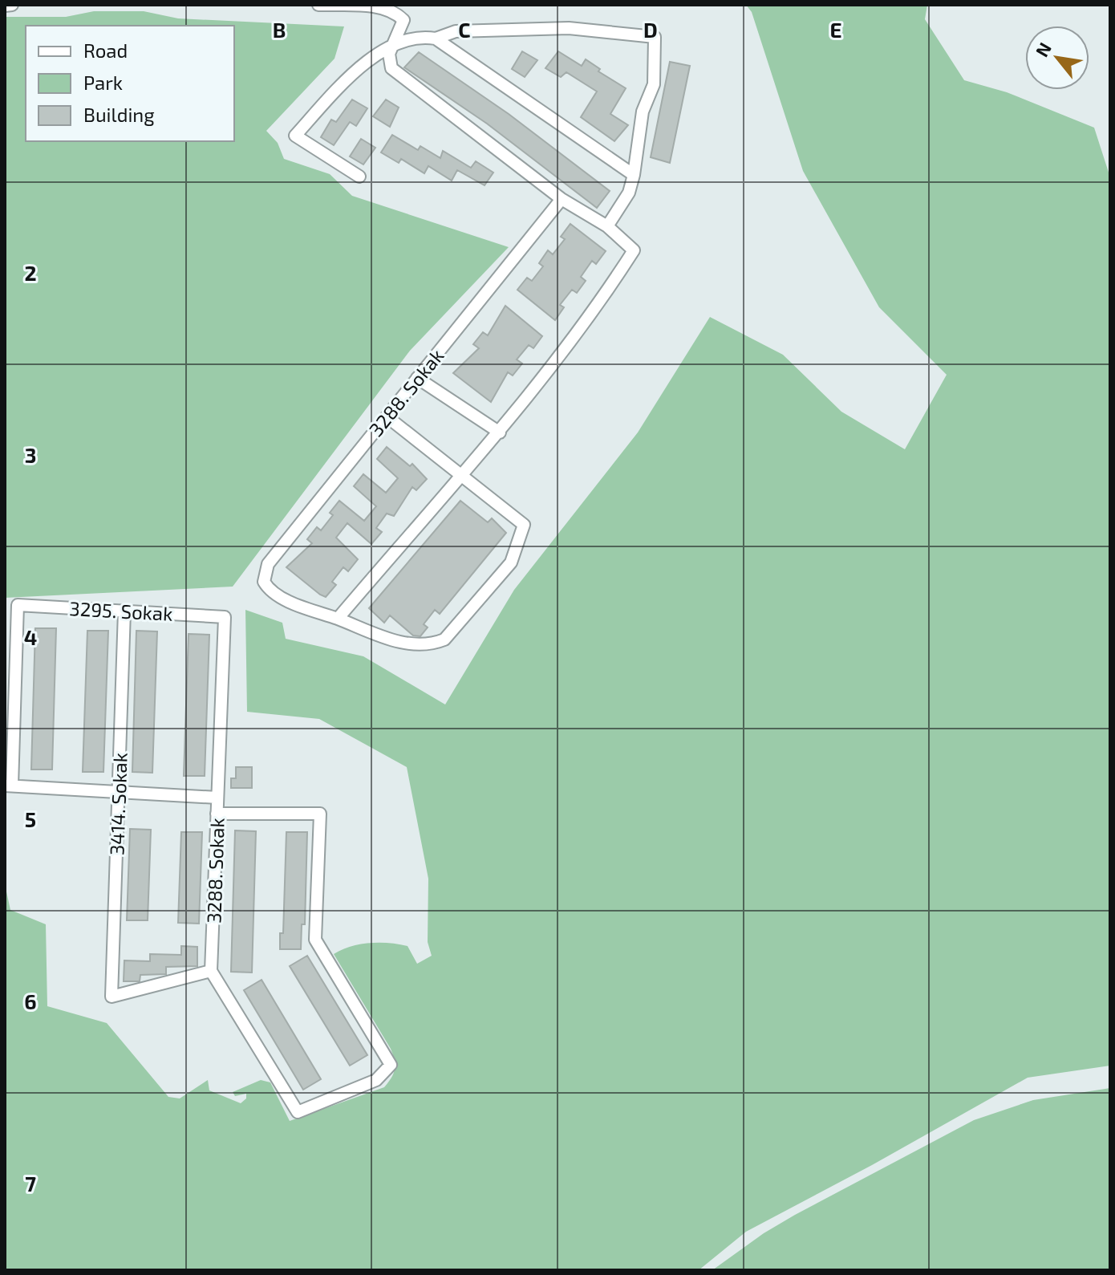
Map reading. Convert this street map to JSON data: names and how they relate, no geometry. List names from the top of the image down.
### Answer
{
  "streets": {
    "street": ["3288. Sokak", "3295. Sokak", "3414. Sokak"]
  },
  "crossings": [
    ["3288. Sokak", "3295. Sokak"],
    ["3288. Sokak", "3414. Sokak"],
    ["3295. Sokak", "3414. Sokak"]
  ],
  "legend": ["Road", "Park", "Building"],
  "north": "top left",
  "grid": {
    "columns": [
      "B",
      "C",
      "D",
      "E"
    ],
    "rows": [
      "2",
      "3",
      "4",
      "5",
      "6",
      "7"
    ]
  }
}
